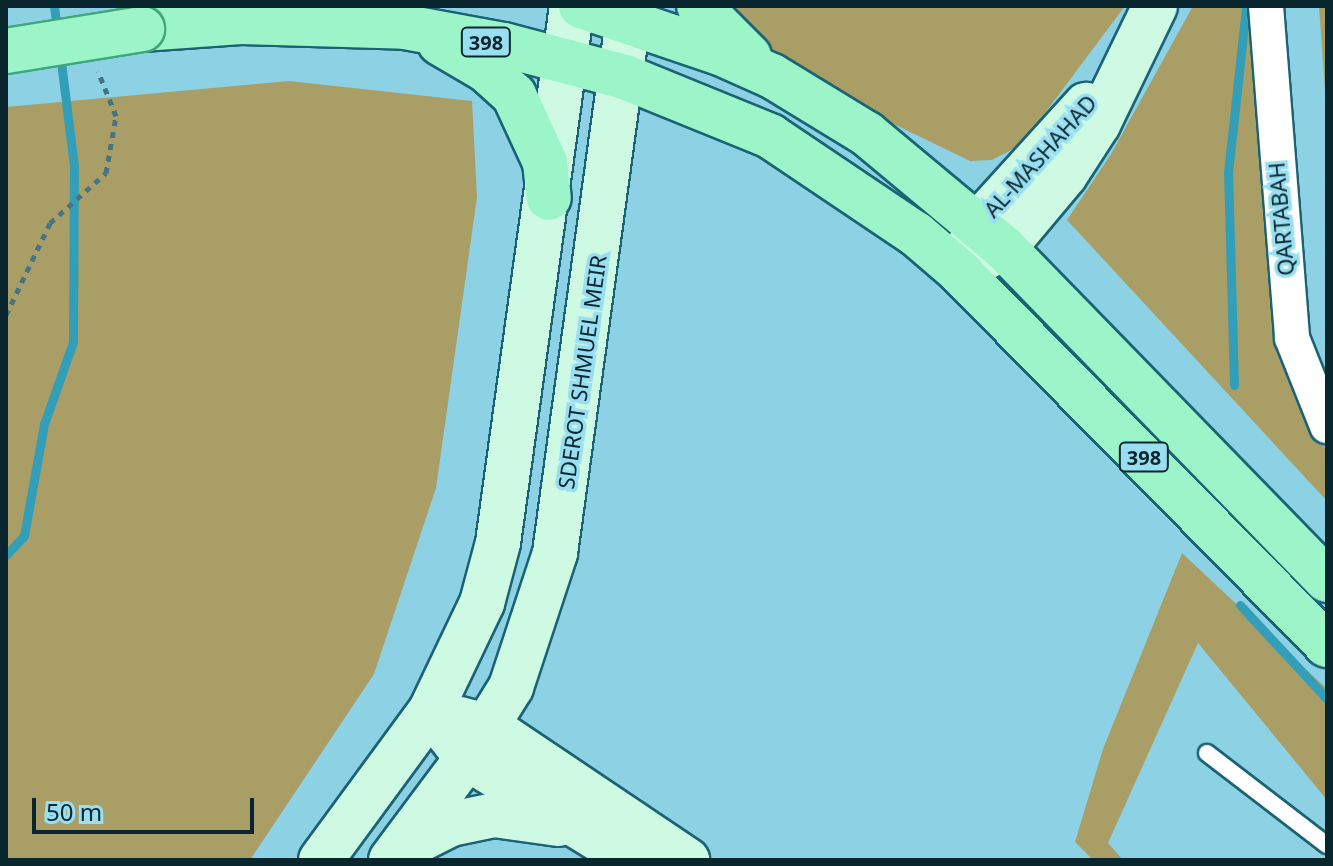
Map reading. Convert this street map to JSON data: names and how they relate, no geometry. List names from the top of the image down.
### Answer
{
  "streets": {
    "main road": ["398"],
    "street": ["AL-MASHAHAD", "QARTABAH", "SDEROT SHMUEL MEIR"]
  },
  "crossings": [
    ["398", "AL-MASHAHAD"],
    ["398", "SDEROT SHMUEL MEIR"]
  ],
  "scale_bar": "50 m"
}
